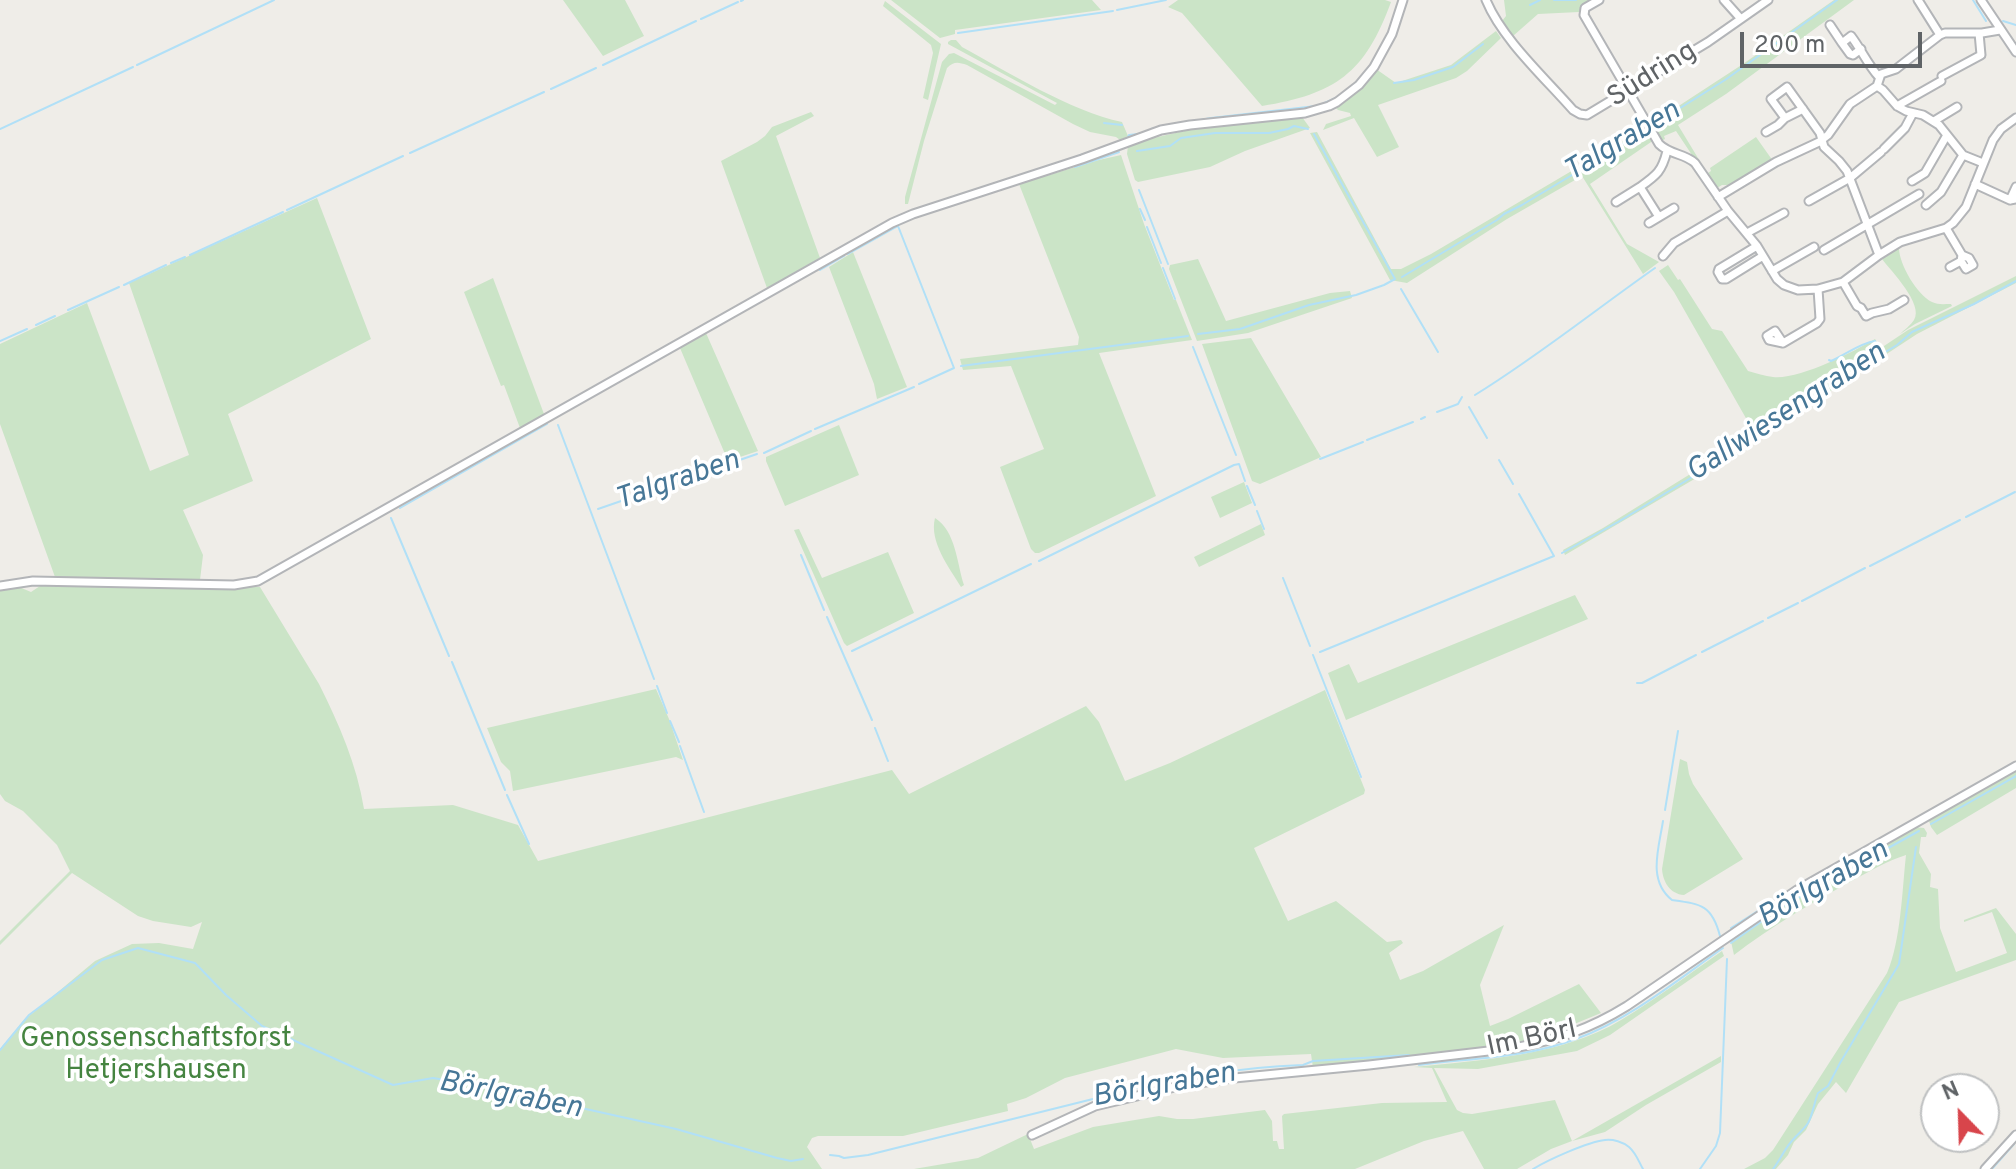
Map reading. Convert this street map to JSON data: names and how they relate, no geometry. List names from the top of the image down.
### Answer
{
  "streets": {
    "street": ["Südring", "Im Börl"]
  },
  "water": ["Talgraben", "Gallwiesengraben", "Börlgraben"],
  "parks": ["Genossenschaftsforst Hetjershausen"],
  "scale_bar": "200 m",
  "north": "top left"
}
